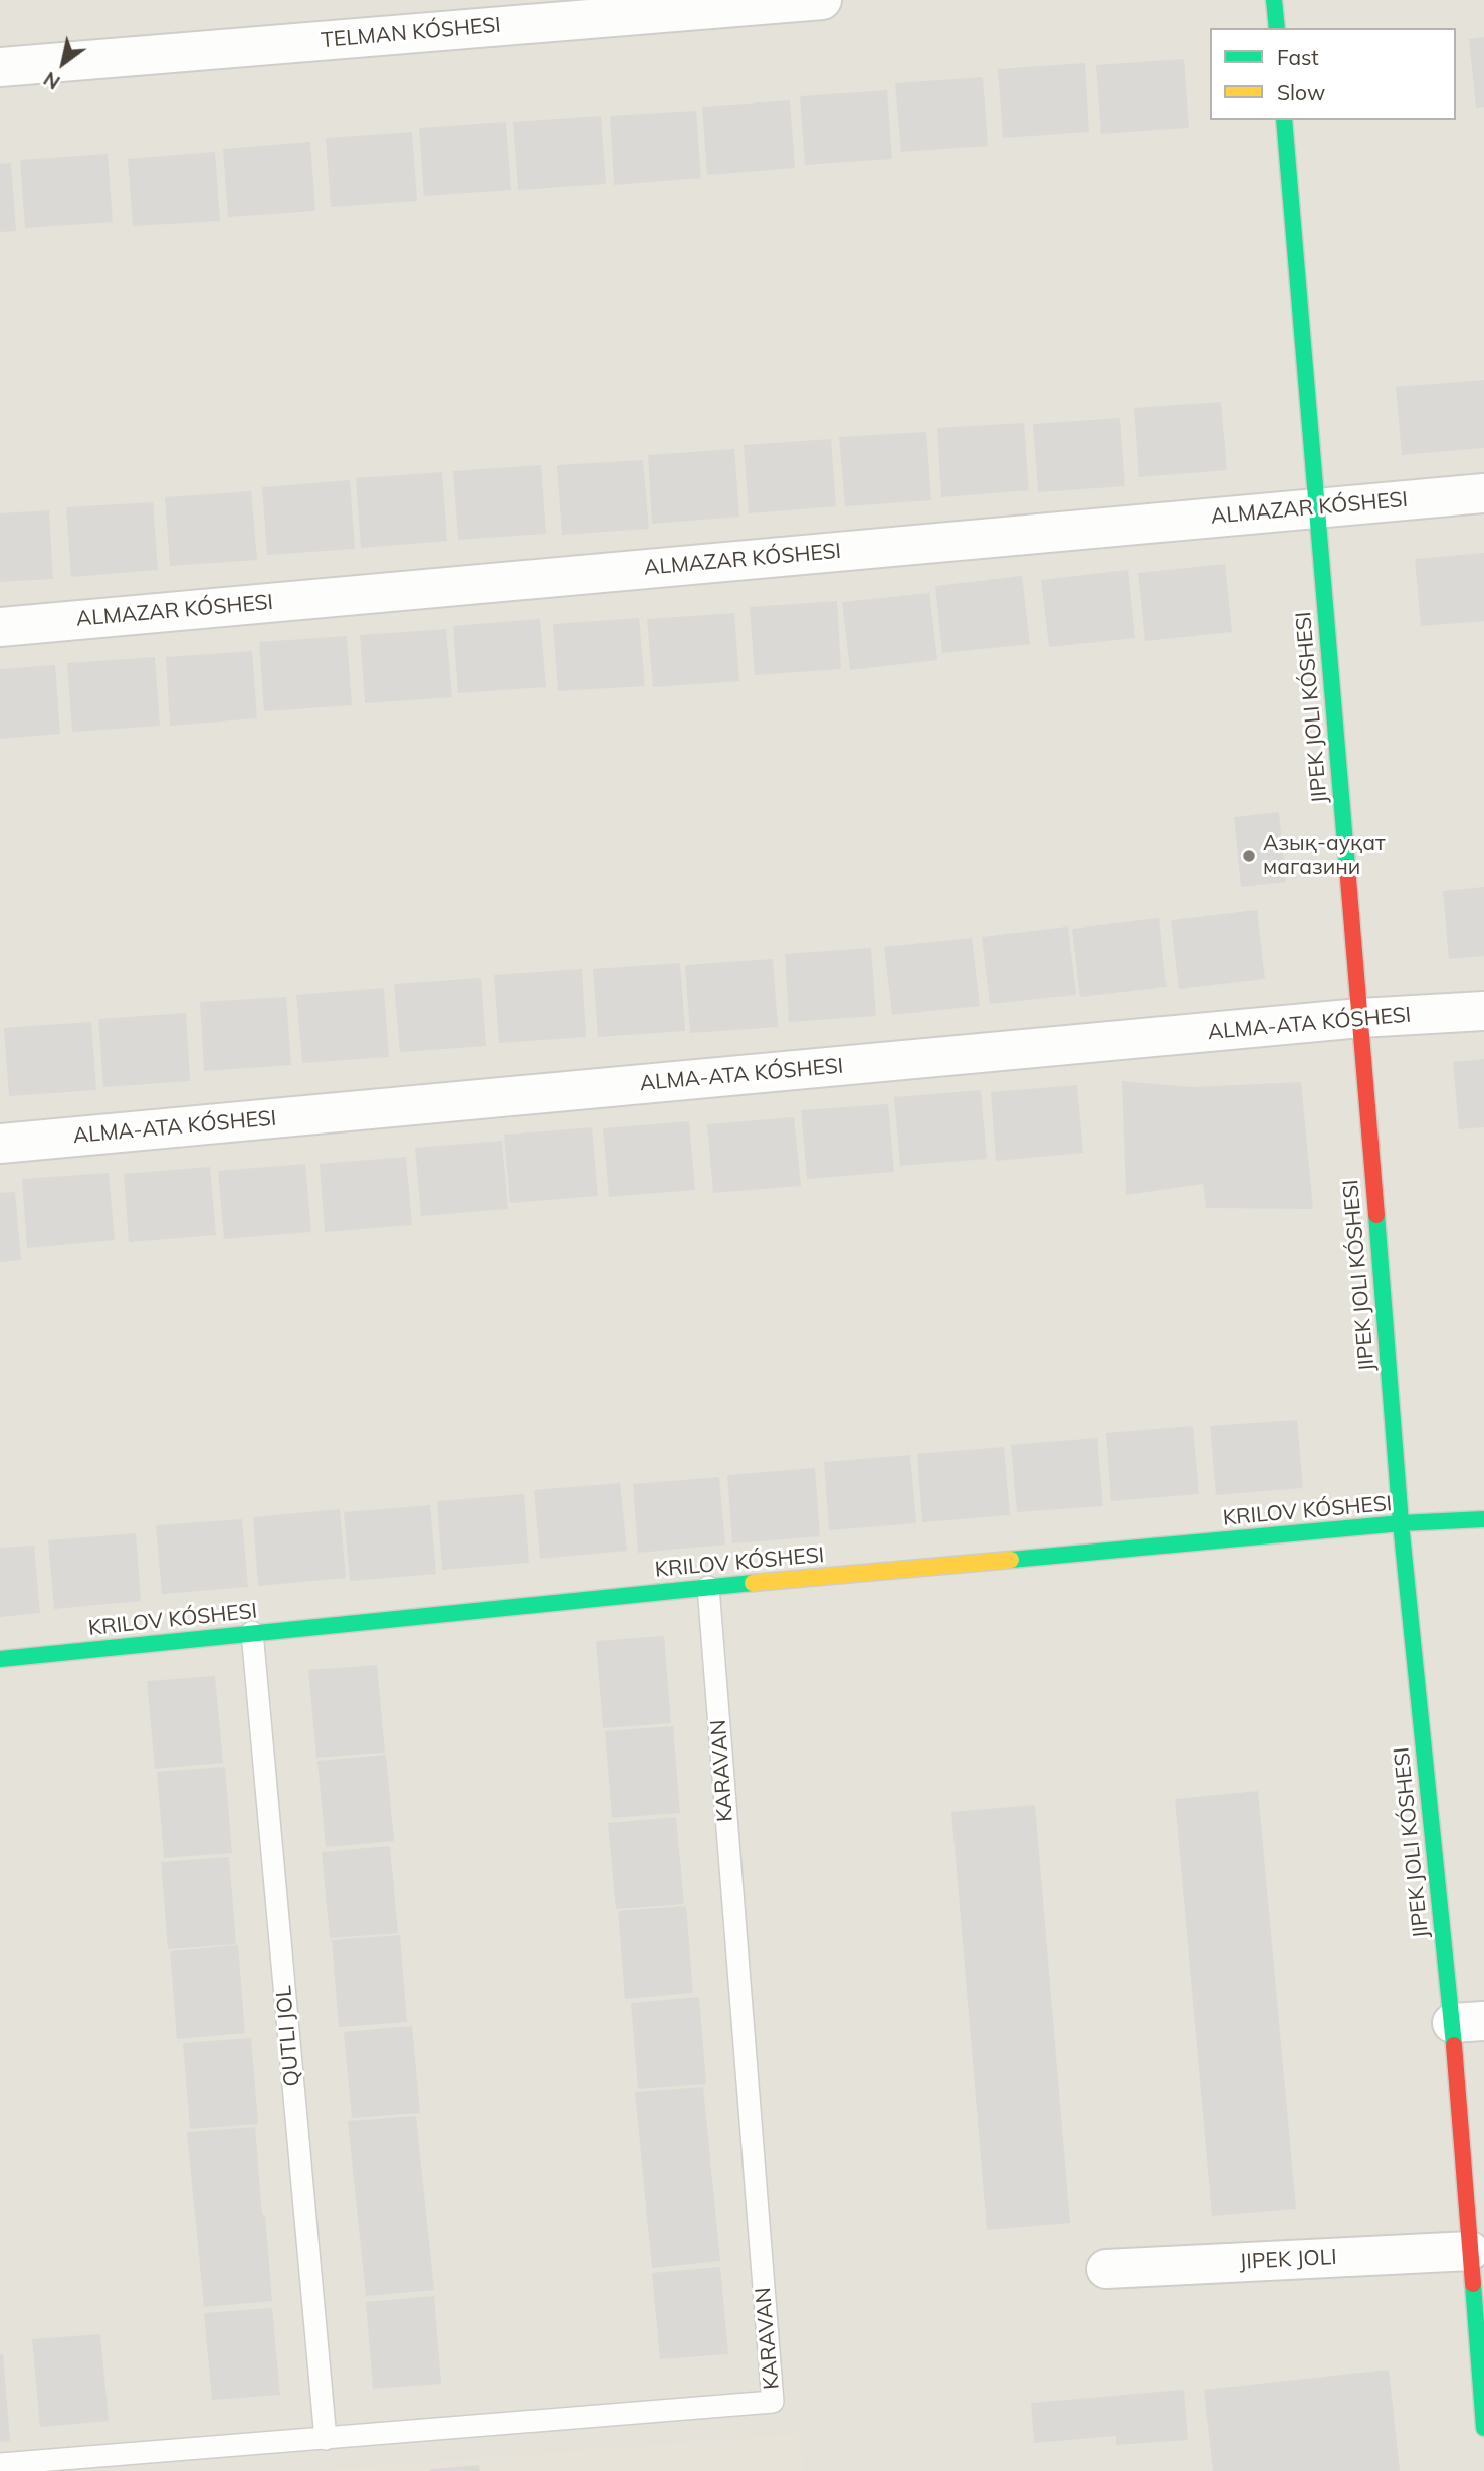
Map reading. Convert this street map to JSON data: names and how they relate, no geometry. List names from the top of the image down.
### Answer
{
  "streets": {
    "street": [
      "TELMAN KÓSHESI",
      "ALMAZAR KÓSHESI",
      "ALMA-ATA KÓSHESI",
      "JIPEK JOLI"
    ],
    "lane": ["KARAVAN", "QUTLI JOL"]
  },
  "crossings": [
    ["KARAVAN", "QUTLI JOL"]
  ],
  "places": ["Азық-ауқат магазини"],
  "legend": ["Fast", "Slow"],
  "north": "bottom left"
}
